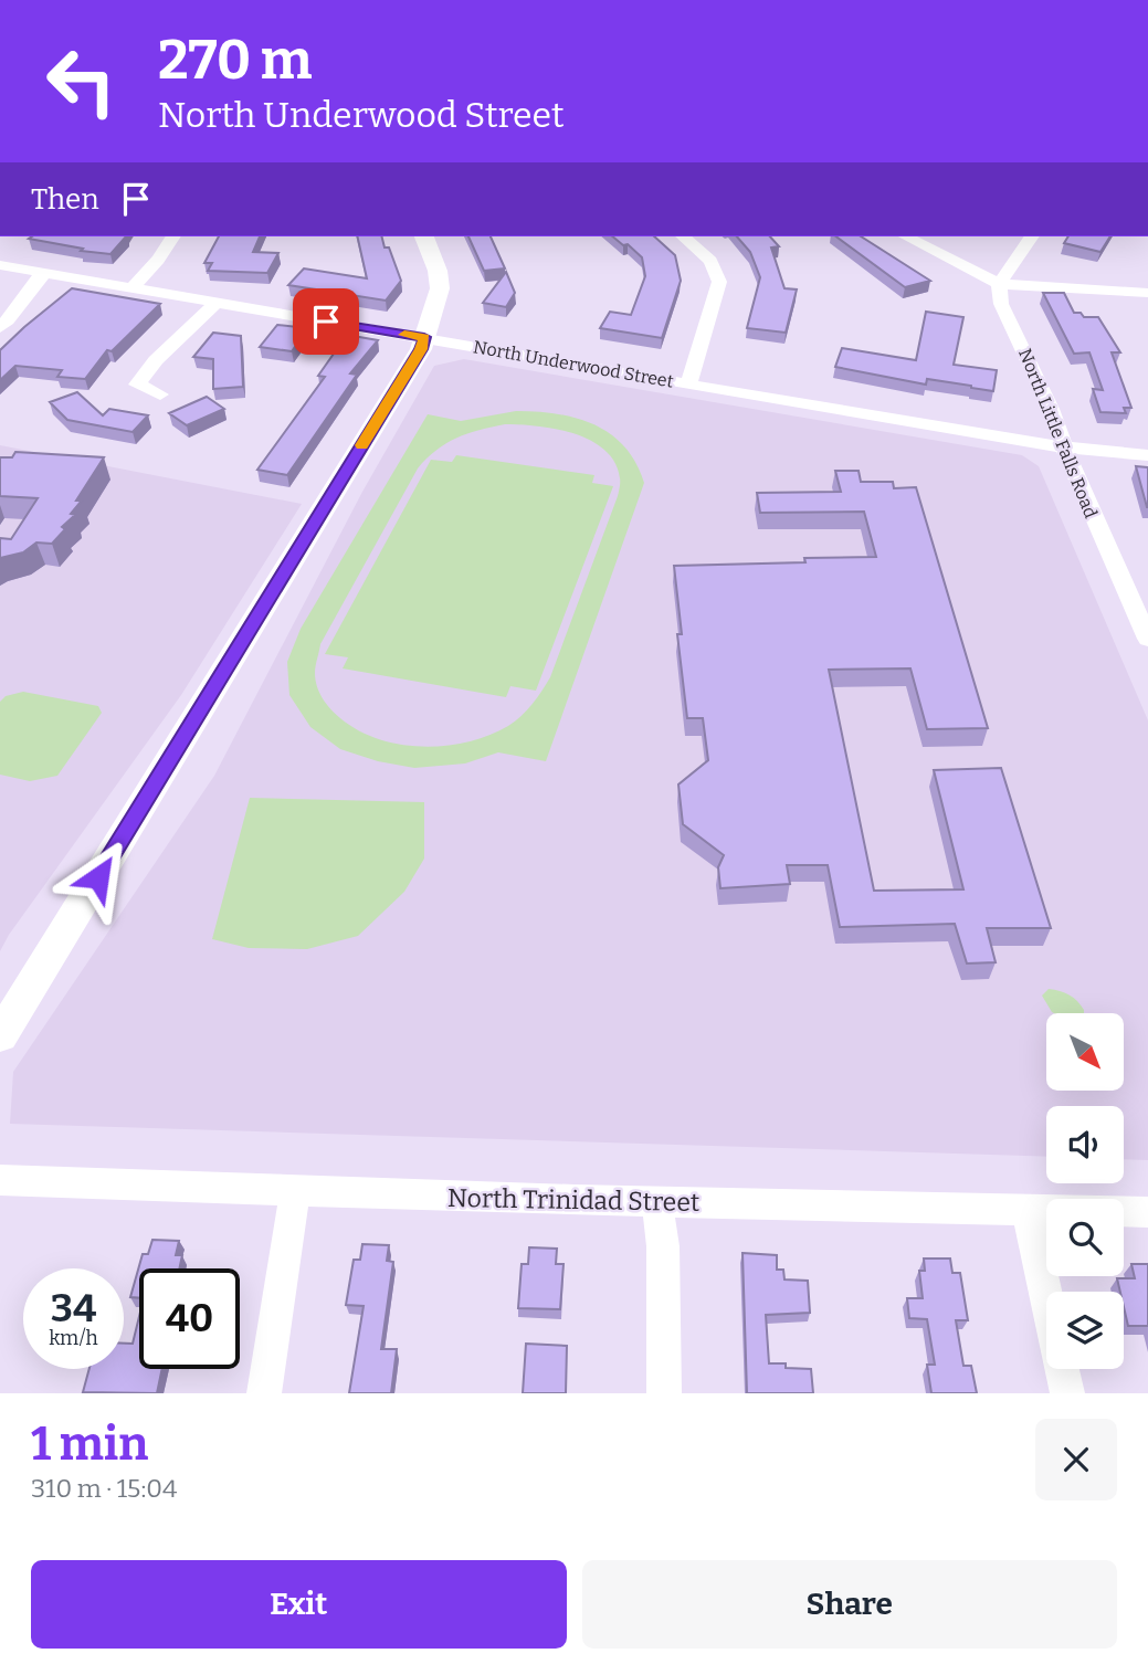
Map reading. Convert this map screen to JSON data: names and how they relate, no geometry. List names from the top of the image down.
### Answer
{
  "streets": {
    "street": ["North Underwood Street", "North Little Falls Road", "North Trinidad Street"]
  },
  "crossings": [
    ["North Underwood Street", "North Little Falls Road"]
  ],
  "north": "bottom right",
  "page": {
    "turn": ["270 m", "North Underwood Street"],
    "then": "Then",
    "speed": "34 km/h",
    "limit": "40",
    "heading": ["1 min", "310 m · 15:04"],
    "buttons": ["Exit", "Share"]
  }
}
